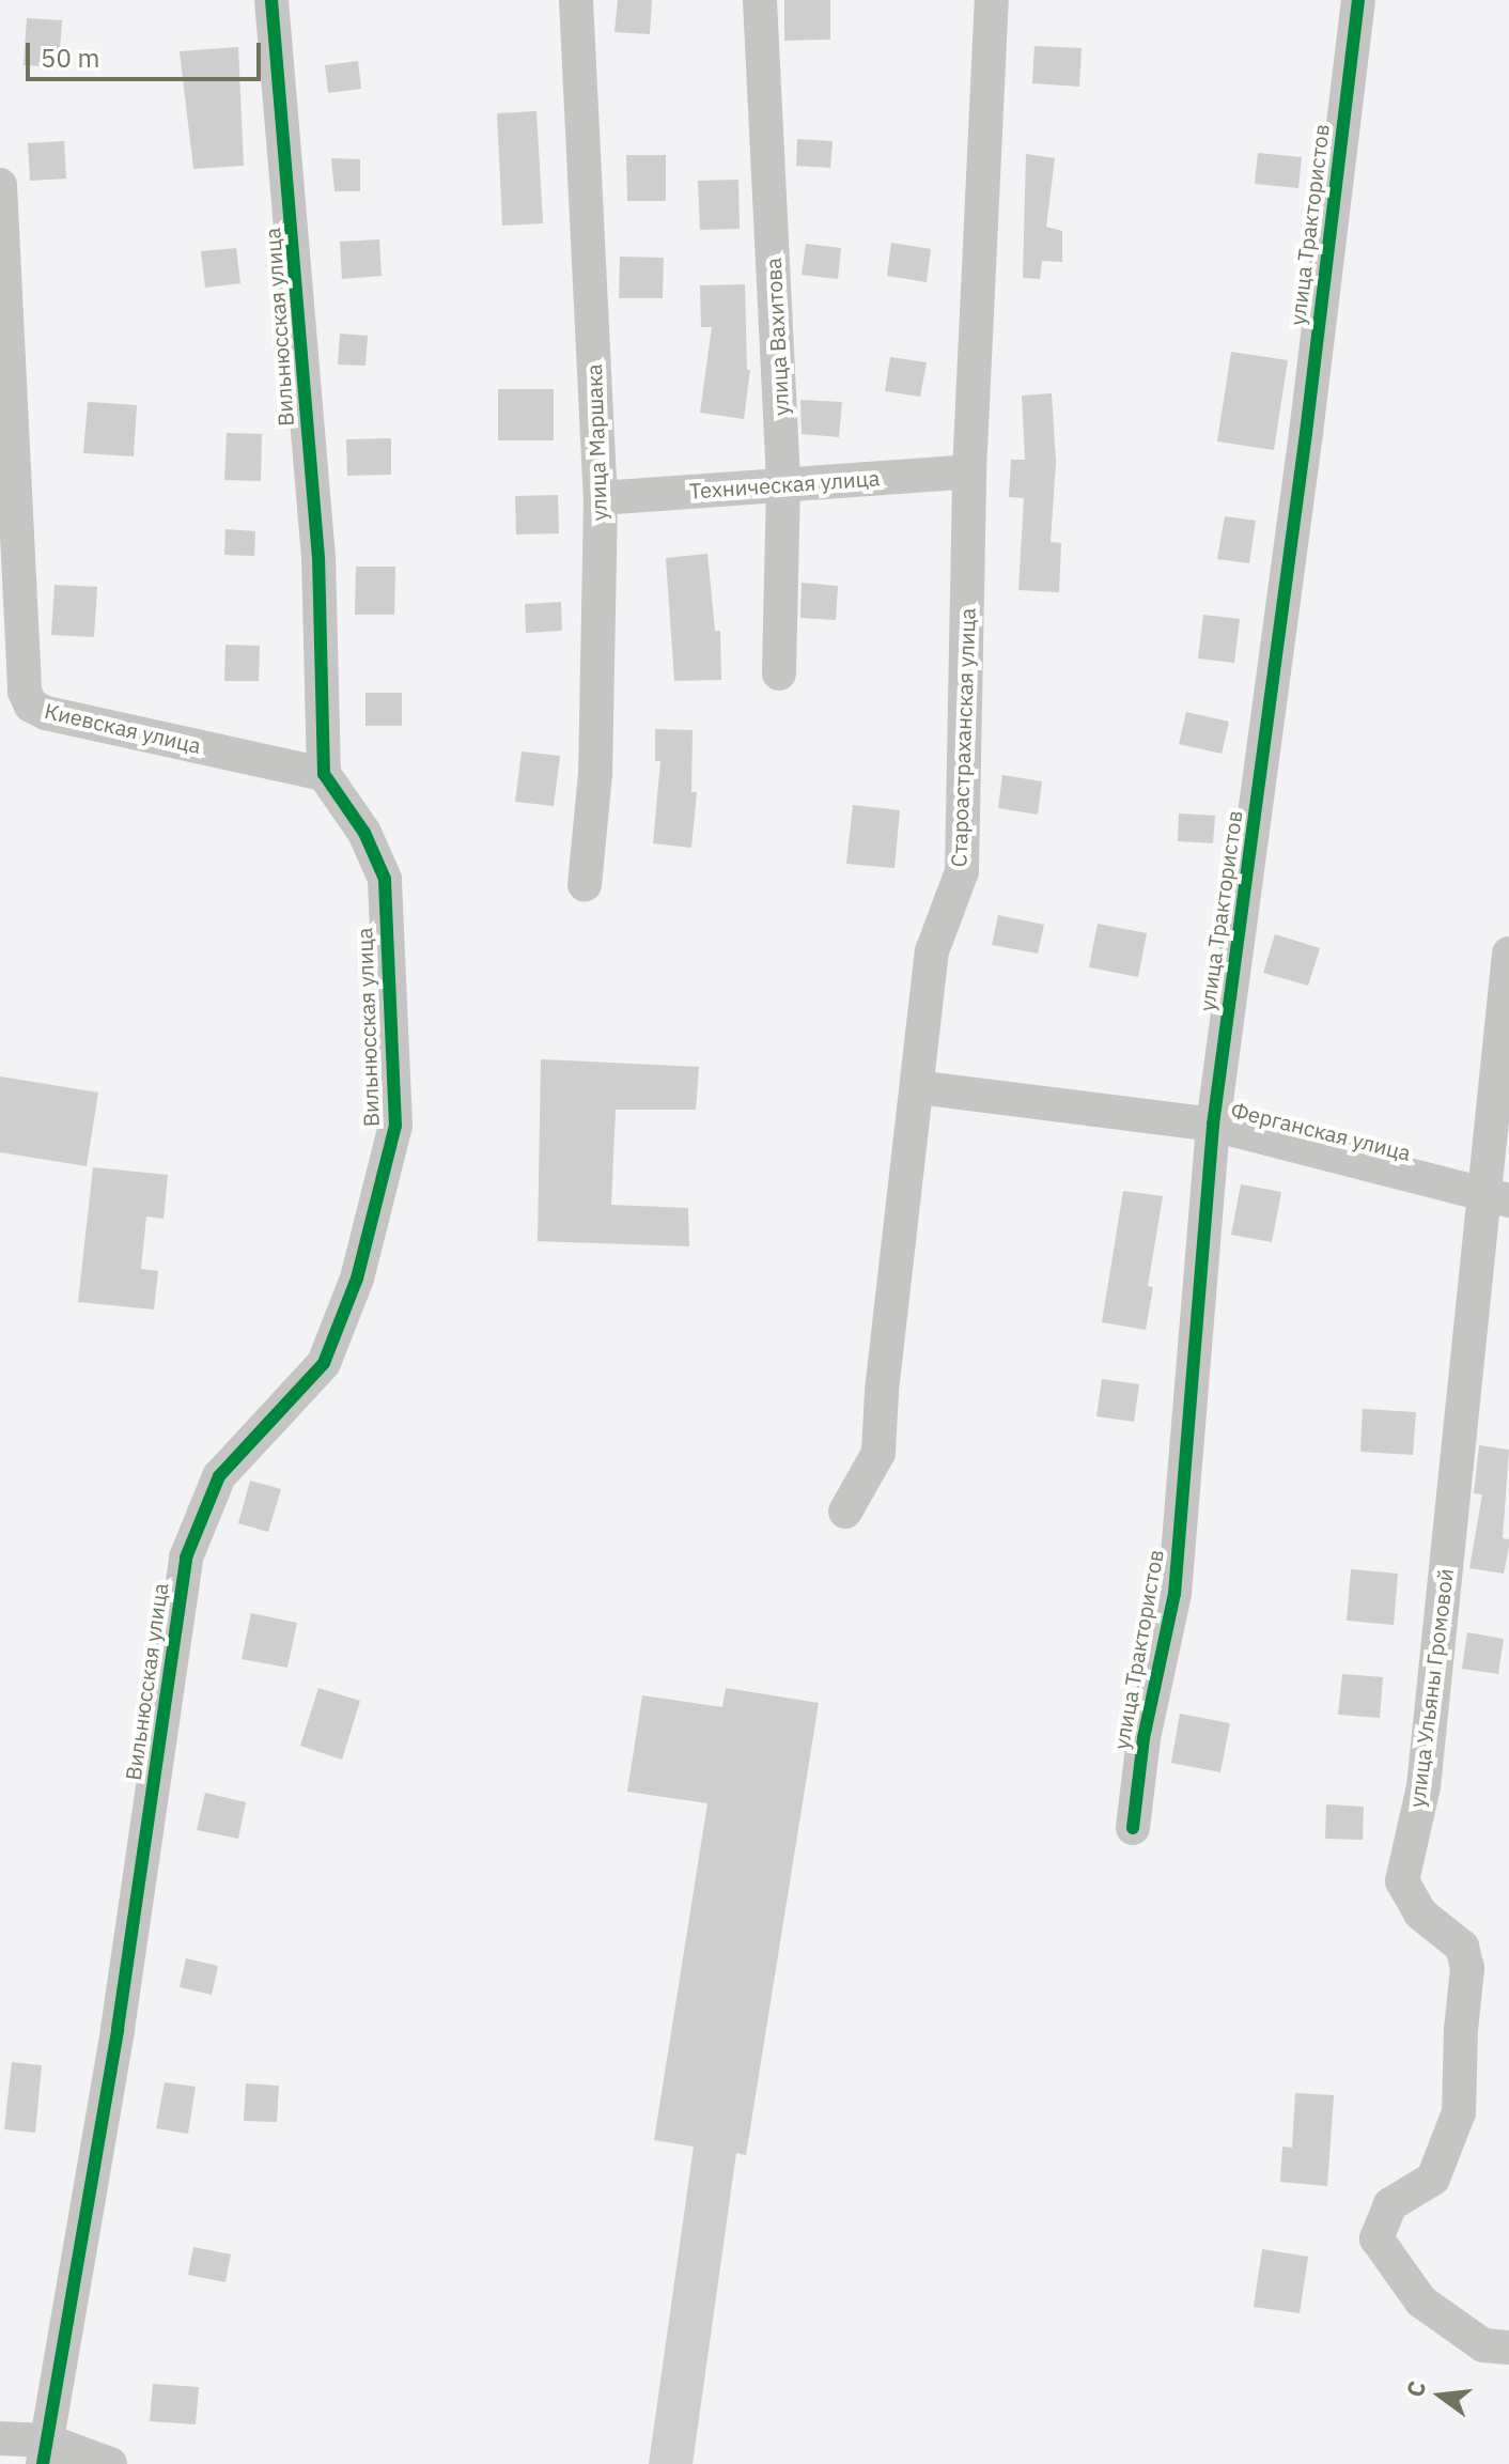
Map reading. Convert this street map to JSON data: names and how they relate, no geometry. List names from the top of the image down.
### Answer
{
  "streets": {
    "street": [
      "улица Трактористов",
      "Вильнюсская улица",
      "улица Вахитова",
      "улица Маршака",
      "Техническая улица",
      "Киевская улица",
      "Староастраханская улица",
      "Ферганская улица",
      "улица Ульяны Громовой"
    ]
  },
  "crossings": [
    ["улица Трактористов", "Ферганская улица"],
    ["Вильнюсская улица", "Киевская улица"],
    ["улица Вахитова", "Техническая улица"],
    ["улица Маршака", "Техническая улица"],
    ["Техническая улица", "Староастраханская улица"],
    ["Староастраханская улица", "Ферганская улица"],
    ["Ферганская улица", "улица Ульяны Громовой"]
  ],
  "scale_bar": "50 m",
  "north": "left"
}
